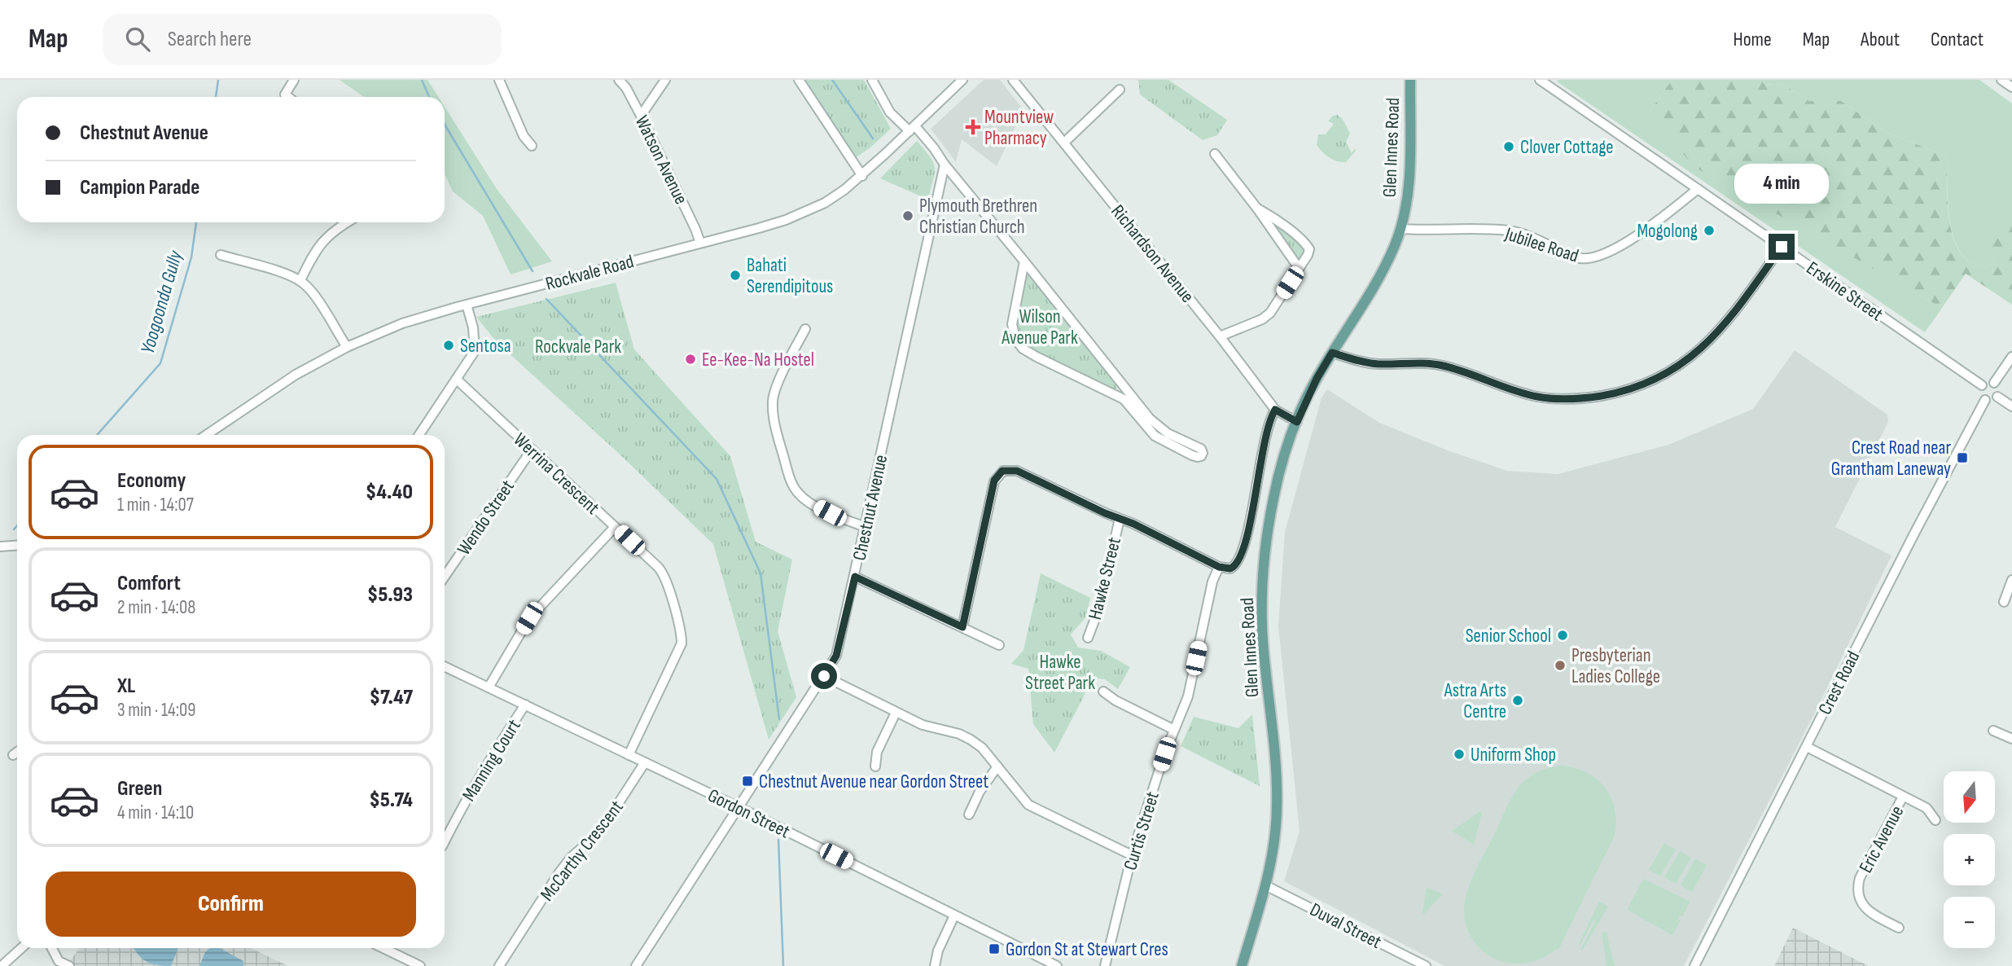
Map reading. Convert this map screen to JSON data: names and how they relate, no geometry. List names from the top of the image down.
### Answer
{
  "streets": {
    "main road": ["Glen Innes Road"],
    "street": [
      "Watson Avenue",
      "Jubilee Road",
      "Richardson Avenue",
      "Rockvale Road",
      "Erskine Street",
      "Werrina Crescent",
      "Chestnut Avenue",
      "Wendo Street",
      "Hawke Street",
      "Crest Road",
      "Manning Court",
      "Gordon Street",
      "Curtis Street",
      "Eric Avenue",
      "McCarthy Crescent",
      "Duval Street"
    ]
  },
  "crossings": [
    ["Glen Innes Road", "Jubilee Road"],
    ["Glen Innes Road", "Richardson Avenue"],
    ["Glen Innes Road", "Duval Street"],
    ["Watson Avenue", "Rockvale Road"],
    ["Jubilee Road", "Erskine Street"],
    ["Erskine Street", "Crest Road"],
    ["Werrina Crescent", "Wendo Street"],
    ["Werrina Crescent", "Gordon Street"],
    ["Chestnut Avenue", "Gordon Street"],
    ["Manning Court", "Gordon Street"],
    ["Gordon Street", "McCarthy Crescent"]
  ],
  "water": ["Yoogoonda Gully"],
  "parks": ["Wilson Avenue Park", "Rockvale Park", "Hawke Street Park"],
  "places": {
    "health": ["Mountview Pharmacy"],
    "other": [
      "Clover Cottage",
      "Plymouth Brethren Christian Church",
      "Mogolong",
      "Bahati Serendipitous",
      "Sentosa",
      "Ee-Kee-Na Hostel",
      "Senior School",
      "Presbyterian Ladies College",
      "Astra Arts Centre",
      "Uniform Shop"
    ],
    "transit": ["Crest Road near Grantham Laneway", "Chestnut Avenue near Gordon Street", "Gordon St at Stewart Cres"]
  },
  "north": "bottom",
  "page": {
    "header": "Map",
    "search": "Search here",
    "nav": [
      "Home",
      "Map",
      "About",
      "Contact"
    ],
    "banner": ["Chestnut Avenue", "Campion Parade"],
    "bubble": "4 min",
    "list": [
      {
        "name": "Economy",
        "note": "1 min · 14:07",
        "value": "$4.40"
      },
      {
        "name": "Comfort",
        "note": "2 min · 14:08",
        "value": "$5.93"
      },
      {
        "name": "XL",
        "note": "3 min · 14:09",
        "value": "$7.47"
      },
      {
        "name": "Green",
        "note": "4 min · 14:10",
        "value": "$5.74"
      }
    ],
    "map_buttons": ["+", "−"],
    "buttons": "Confirm"
  }
}
